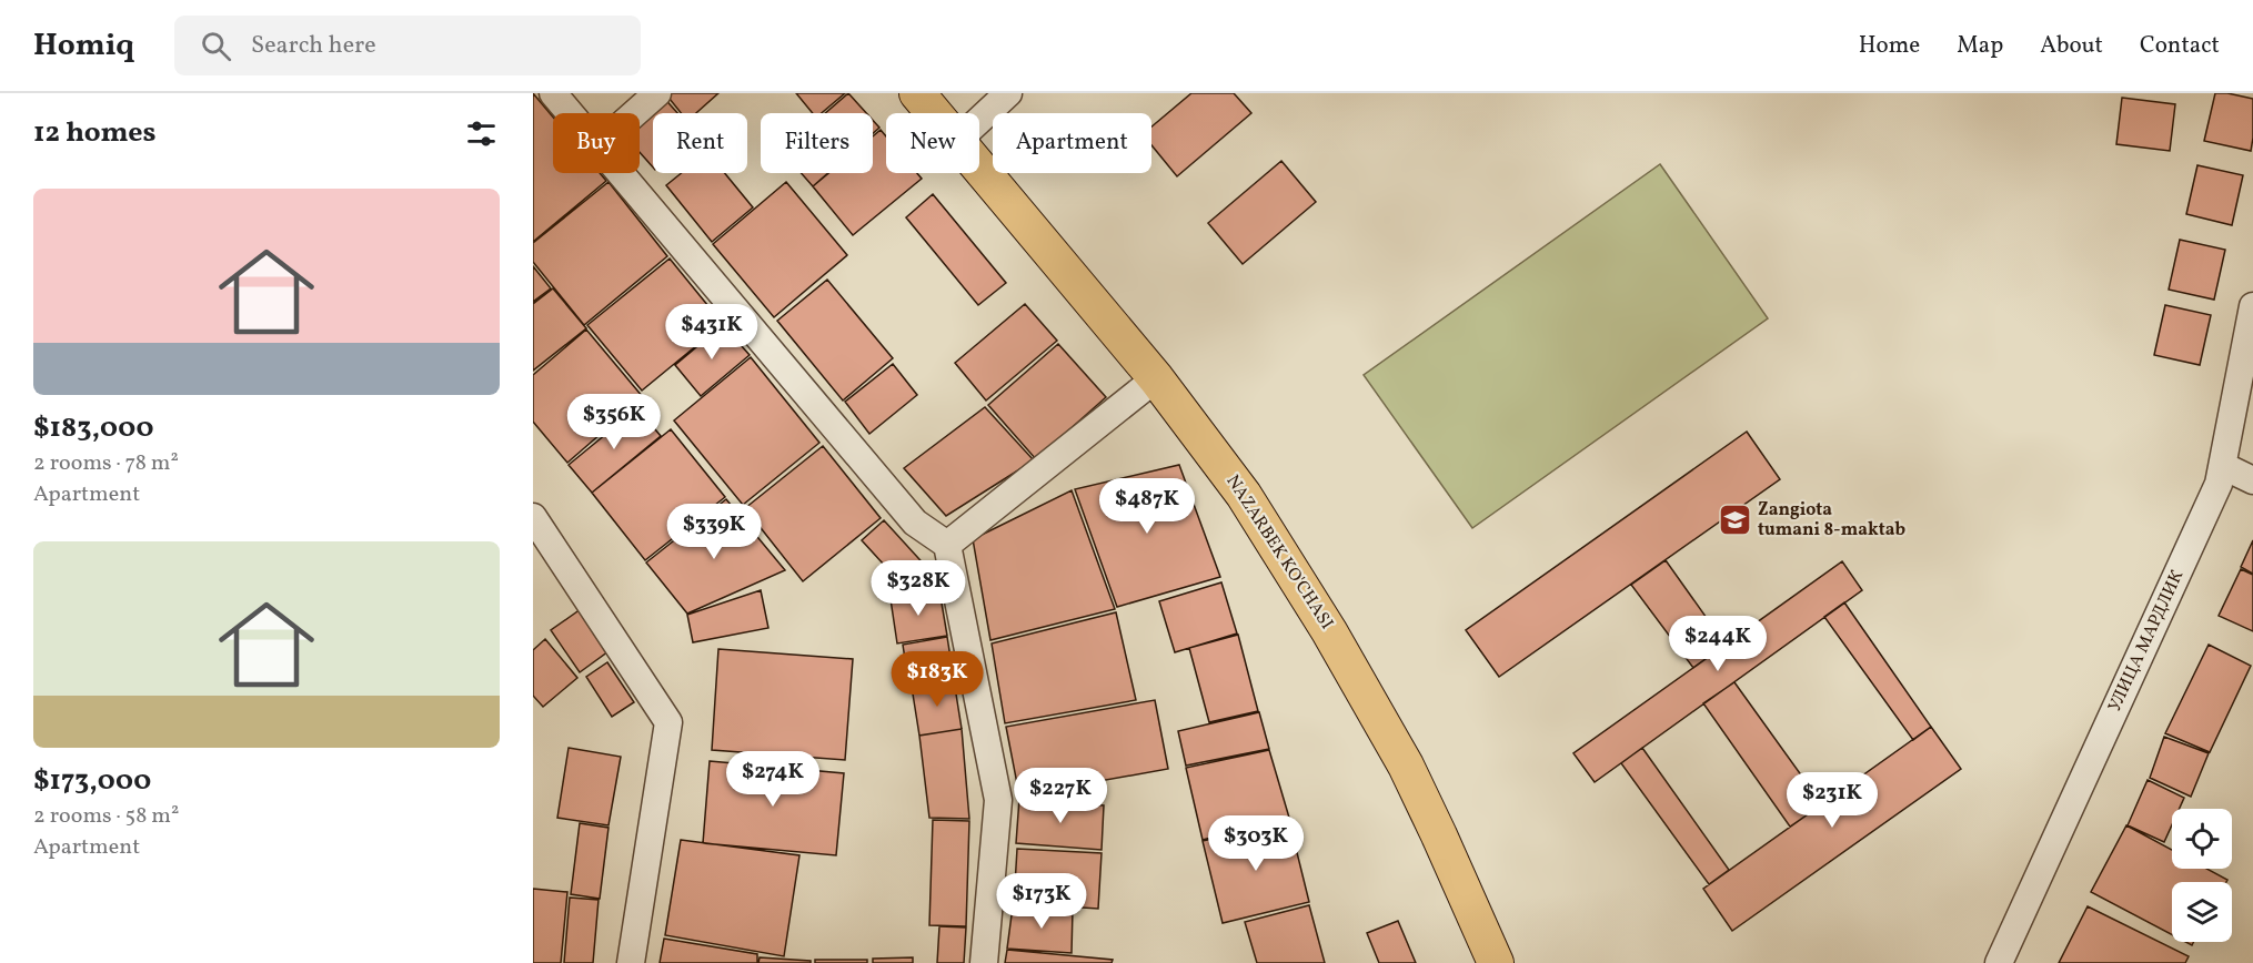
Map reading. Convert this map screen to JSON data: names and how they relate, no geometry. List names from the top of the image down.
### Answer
{
  "streets": {
    "main road": ["NAZARBEK KO'CHASI"],
    "street": ["УЛИЦА МАРДЛИК"]
  },
  "places": {
    "school or university": ["Zangiota tumani 8-maktab"]
  },
  "page": {
    "header": "Homiq",
    "search": "Search here",
    "nav": [
      "Home",
      "Map",
      "About",
      "Contact"
    ],
    "heading": "12 homes",
    "chip": [
      "Buy",
      "Rent",
      "Filters",
      "New",
      "Apartment"
    ],
    "list": [
      {
        "name": "$183,000",
        "note": "2 rooms · 78 m² · Apartment"
      },
      {
        "name": "$173,000",
        "note": "2 rooms · 58 m² · Apartment"
      }
    ],
    "price": [
      "$431K",
      "$356K",
      "$487K",
      "$339K",
      "$328K",
      "$244K",
      "$183K",
      "$274K",
      "$227K",
      "$231K",
      "$303K",
      "$173K"
    ]
  }
}
